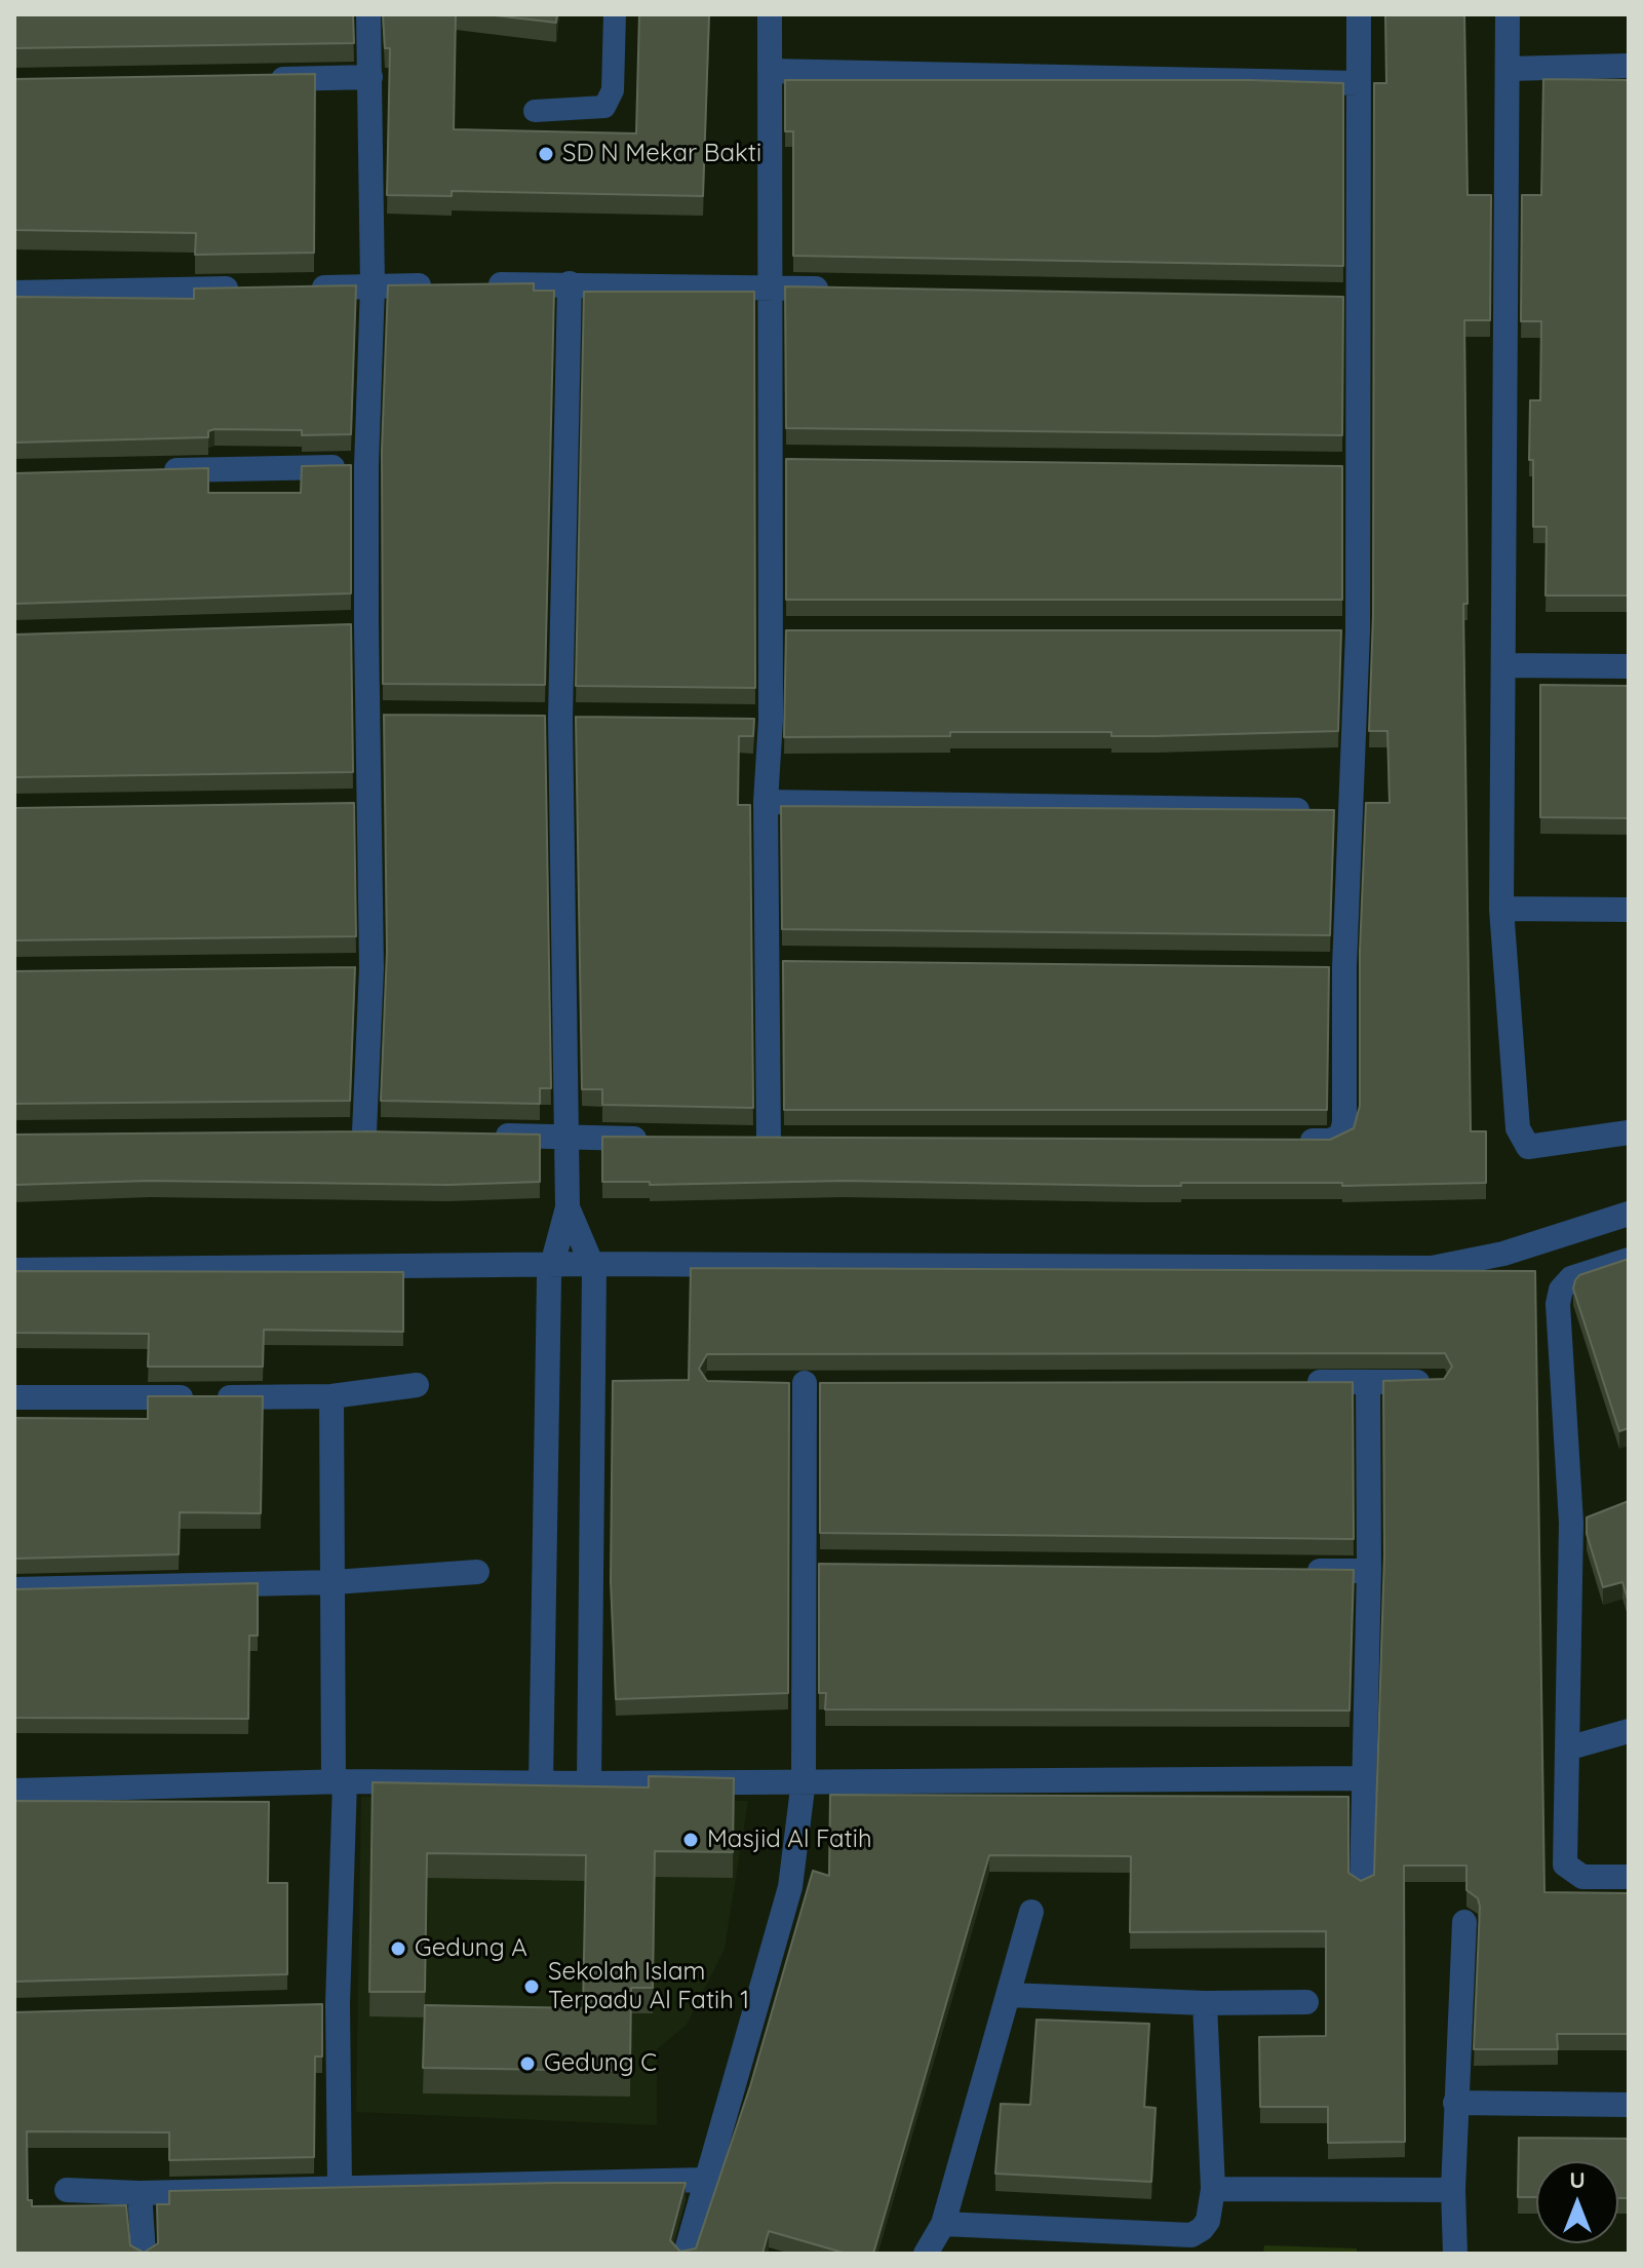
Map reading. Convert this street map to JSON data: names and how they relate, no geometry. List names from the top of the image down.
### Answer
{
  "places": [
    "SD N Mekar Bakti",
    "Masjid Al Fatih",
    "Gedung A",
    "Sekolah Islam Terpadu Al Fatih 1",
    "Gedung C"
  ],
  "north": "top"
}
